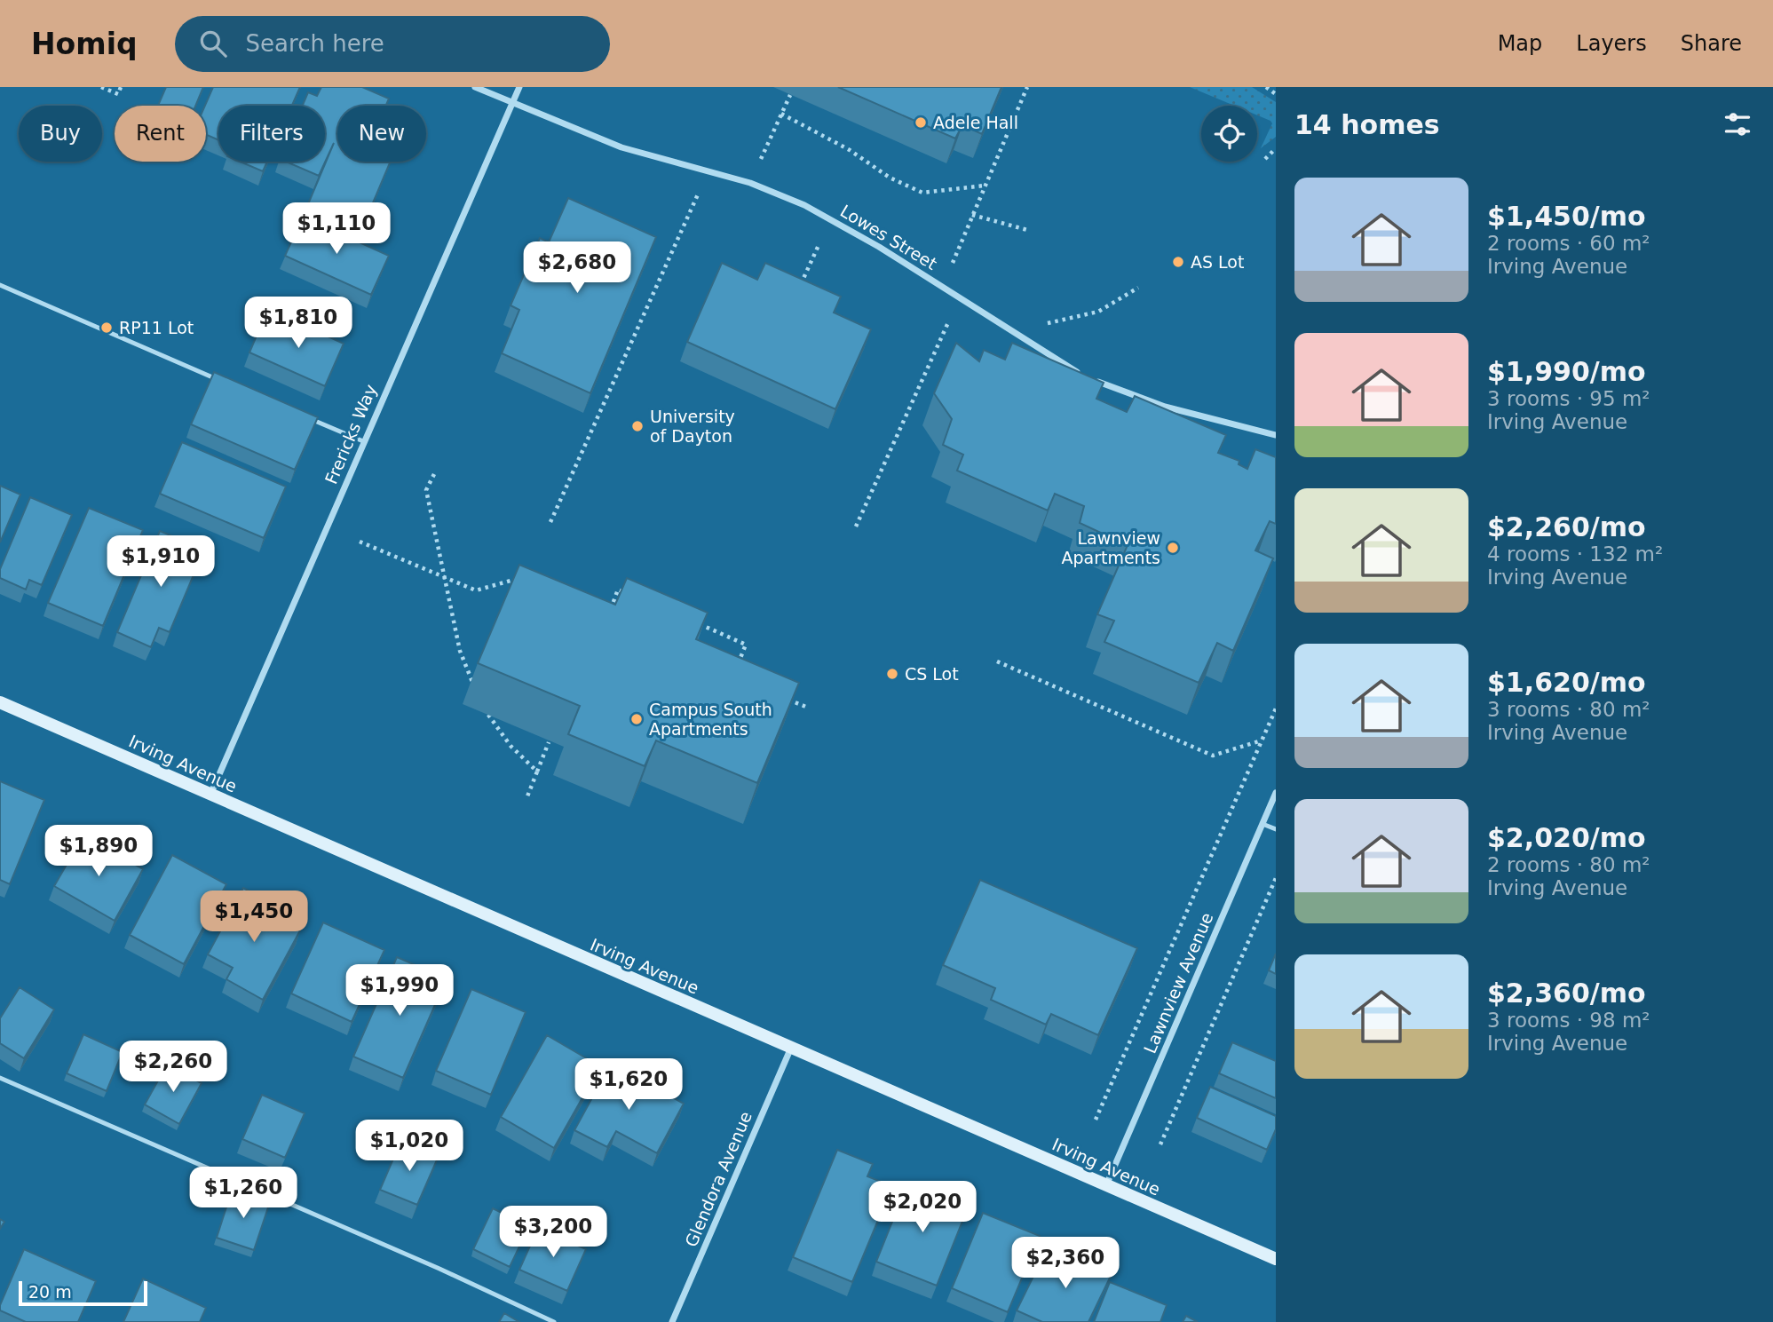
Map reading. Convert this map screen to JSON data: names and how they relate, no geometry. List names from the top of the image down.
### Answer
{
  "streets": {
    "street": [
      "Lowes Street",
      "Frericks Way",
      "Irving Avenue",
      "Lawnview Avenue",
      "Glendora Avenue"
    ]
  },
  "crossings": [
    ["Lowes Street", "Frericks Way"],
    ["Frericks Way", "Irving Avenue"],
    ["Irving Avenue", "Lawnview Avenue"],
    ["Irving Avenue", "Glendora Avenue"]
  ],
  "places": [
    "Adele Hall",
    "AS Lot",
    "RP11 Lot",
    "University of Dayton",
    "Lawnview Apartments",
    "CS Lot",
    "Campus South Apartments"
  ],
  "scale_bar": "20 m",
  "page": {
    "header": "Homiq",
    "search": "Search here",
    "nav": ["Map", "Layers", "Share"],
    "heading": "14 homes",
    "chip": [
      "Buy",
      "Rent",
      "Filters",
      "New"
    ],
    "list": [
      {
        "name": "$1,450/mo",
        "note": "2 rooms · 60 m² · Irving Avenue"
      },
      {
        "name": "$1,990/mo",
        "note": "3 rooms · 95 m² · Irving Avenue"
      },
      {
        "name": "$2,260/mo",
        "note": "4 rooms · 132 m² · Irving Avenue"
      },
      {
        "name": "$1,620/mo",
        "note": "3 rooms · 80 m² · Irving Avenue"
      },
      {
        "name": "$2,020/mo",
        "note": "2 rooms · 80 m² · Irving Avenue"
      },
      {
        "name": "$2,360/mo",
        "note": "3 rooms · 98 m² · Irving Avenue"
      }
    ],
    "price": [
      "$1,110",
      "$2,680",
      "$1,810",
      "$1,910",
      "$1,890",
      "$1,450",
      "$1,990",
      "$2,260",
      "$1,620",
      "$1,020",
      "$1,260",
      "$2,020",
      "$3,200",
      "$2,360"
    ],
    "scale": "20 m"
  }
}
